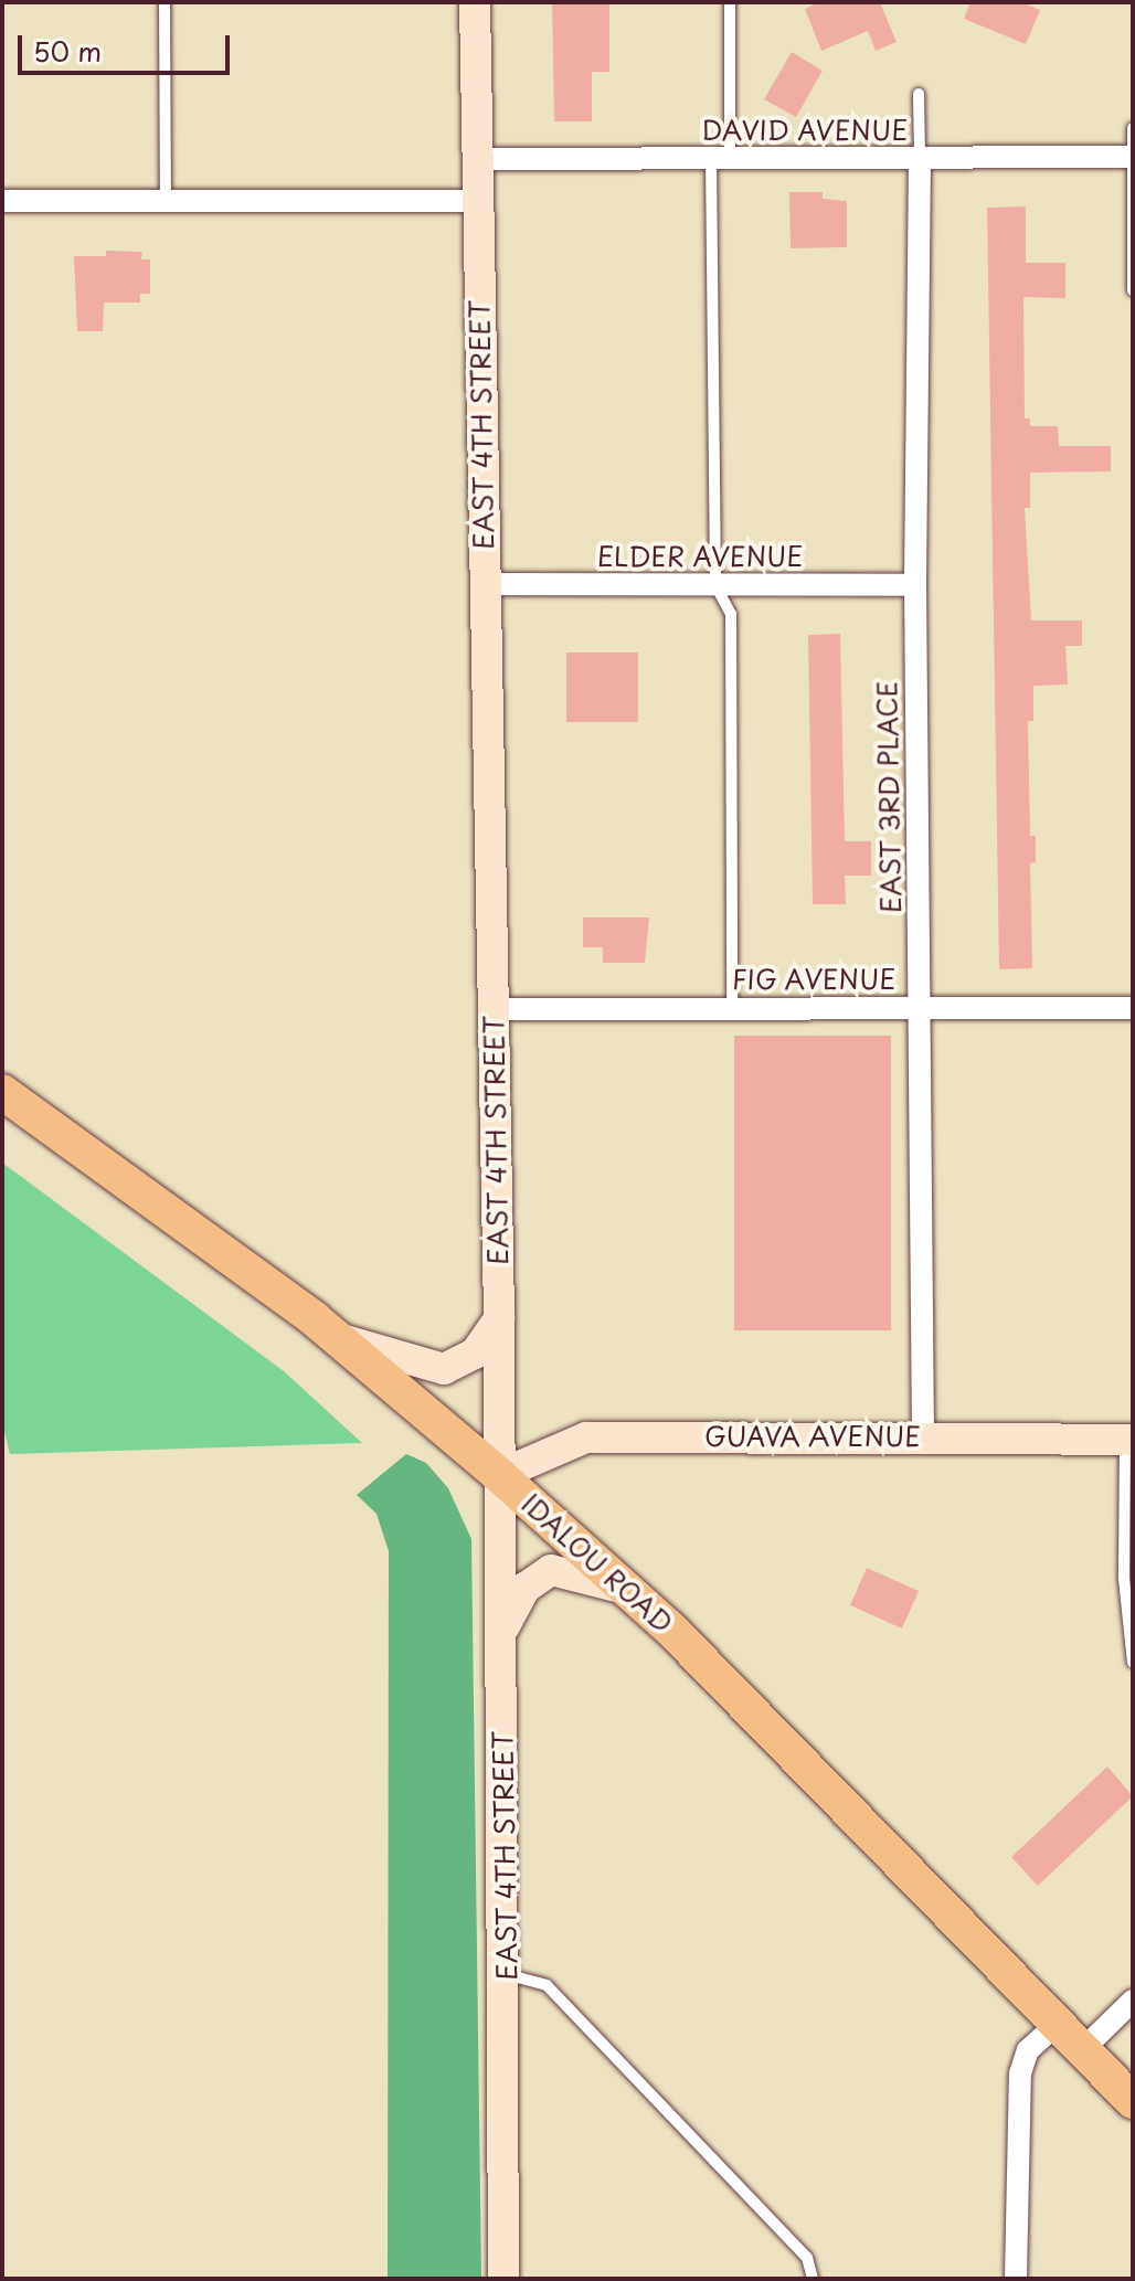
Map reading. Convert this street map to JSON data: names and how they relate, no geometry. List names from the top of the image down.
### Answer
{
  "streets": {
    "main road": ["IDALOU ROAD"],
    "street": [
      "DAVID AVENUE",
      "EAST 4TH STREET",
      "ELDER AVENUE",
      "EAST 3RD PLACE",
      "FIG AVENUE",
      "GUAVA AVENUE"
    ]
  },
  "crossings": [
    ["DAVID AVENUE", "EAST 4TH STREET"],
    ["DAVID AVENUE", "EAST 3RD PLACE"],
    ["EAST 4TH STREET", "ELDER AVENUE"],
    ["EAST 4TH STREET", "FIG AVENUE"],
    ["EAST 4TH STREET", "GUAVA AVENUE"],
    ["EAST 4TH STREET", "IDALOU ROAD"],
    ["ELDER AVENUE", "EAST 3RD PLACE"],
    ["EAST 3RD PLACE", "FIG AVENUE"],
    ["EAST 3RD PLACE", "GUAVA AVENUE"],
    ["GUAVA AVENUE", "IDALOU ROAD"]
  ],
  "scale_bar": "50 m"
}
